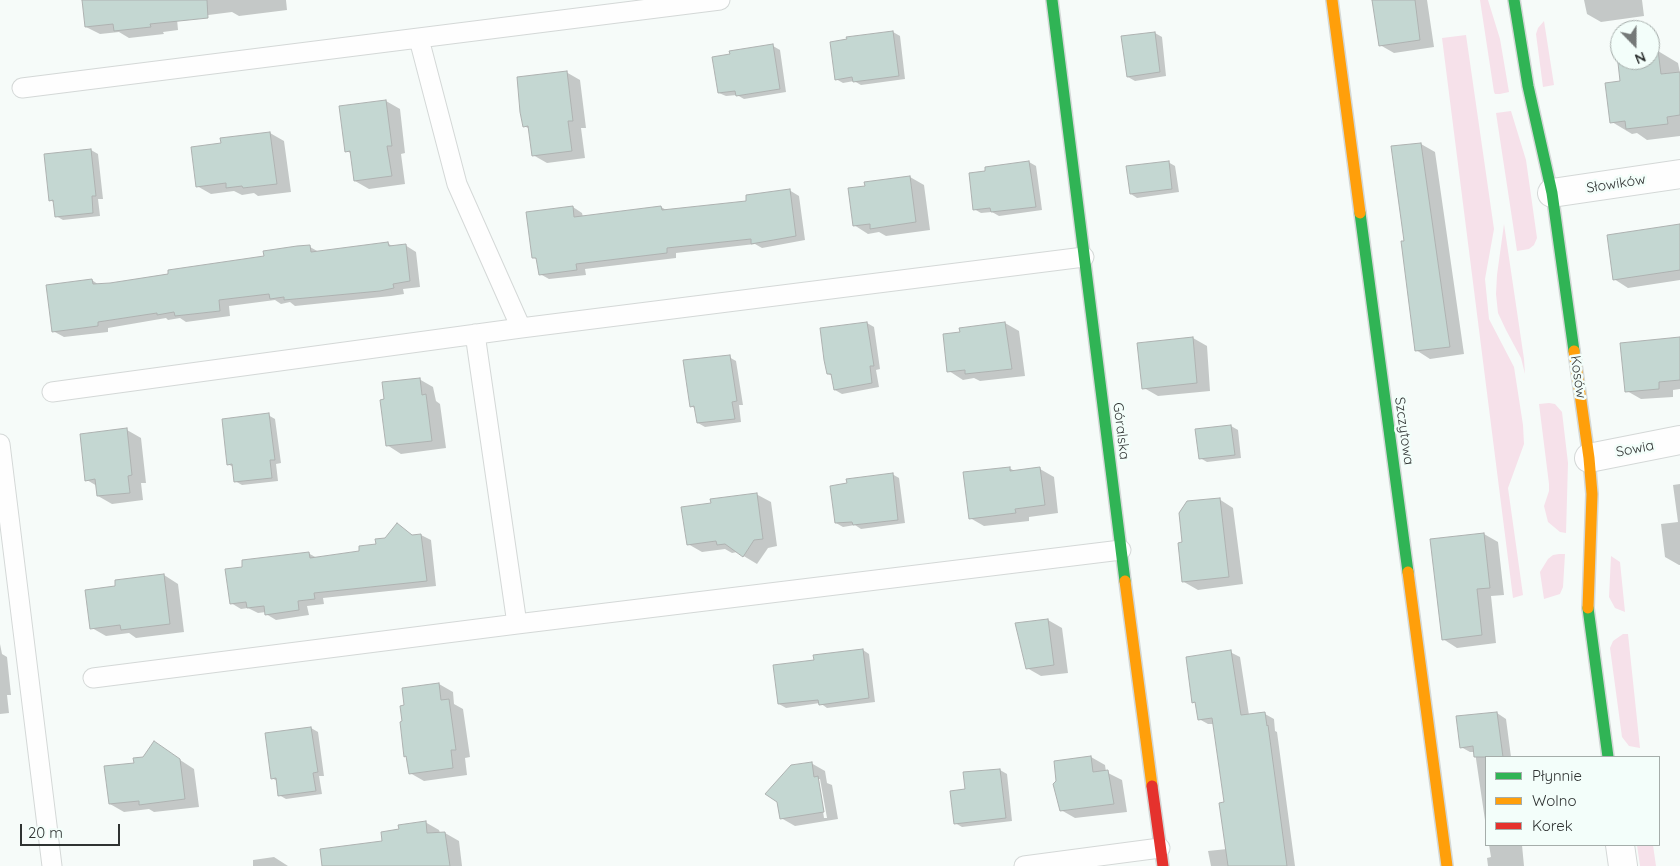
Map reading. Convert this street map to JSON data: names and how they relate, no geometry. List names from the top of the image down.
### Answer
{
  "streets": {
    "street": [
      "Słowików",
      "Kosów",
      "Góralska",
      "Szczytowa",
      "Sowia"
    ]
  },
  "crossings": [
    ["Słowików", "Kosów"],
    ["Kosów", "Sowia"]
  ],
  "legend": ["Płynnie", "Wolno", "Korek"],
  "scale_bar": "20 m",
  "north": "bottom"
}
